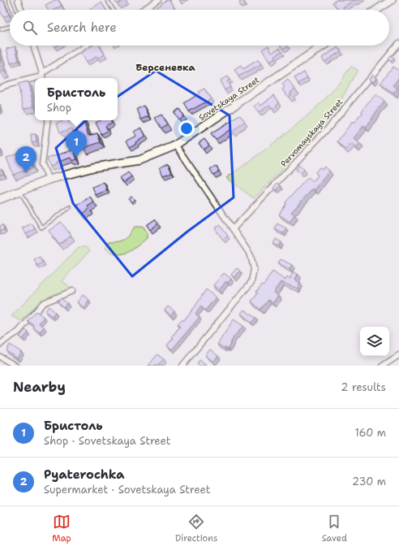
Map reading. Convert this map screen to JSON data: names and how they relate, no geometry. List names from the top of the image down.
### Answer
{
  "streets": {
    "main road": ["Sovetskaya Street"],
    "street": ["Pervomayskaya Street"]
  },
  "districts": ["Берсеневка"],
  "page": {
    "search": "Search here",
    "popup": ["Бристоль", "Shop"],
    "pins": ["1", "2"],
    "heading": ["Nearby", "2 results"],
    "list": [
      {
        "mark": "1",
        "name": "Бристоль",
        "note": "Shop · Sovetskaya Street",
        "value": "160 m"
      },
      {
        "mark": "2",
        "name": "Pyaterochka",
        "note": "Supermarket · Sovetskaya Street",
        "value": "230 m"
      }
    ],
    "nav": ["Map", "Directions", "Saved"]
  }
}
